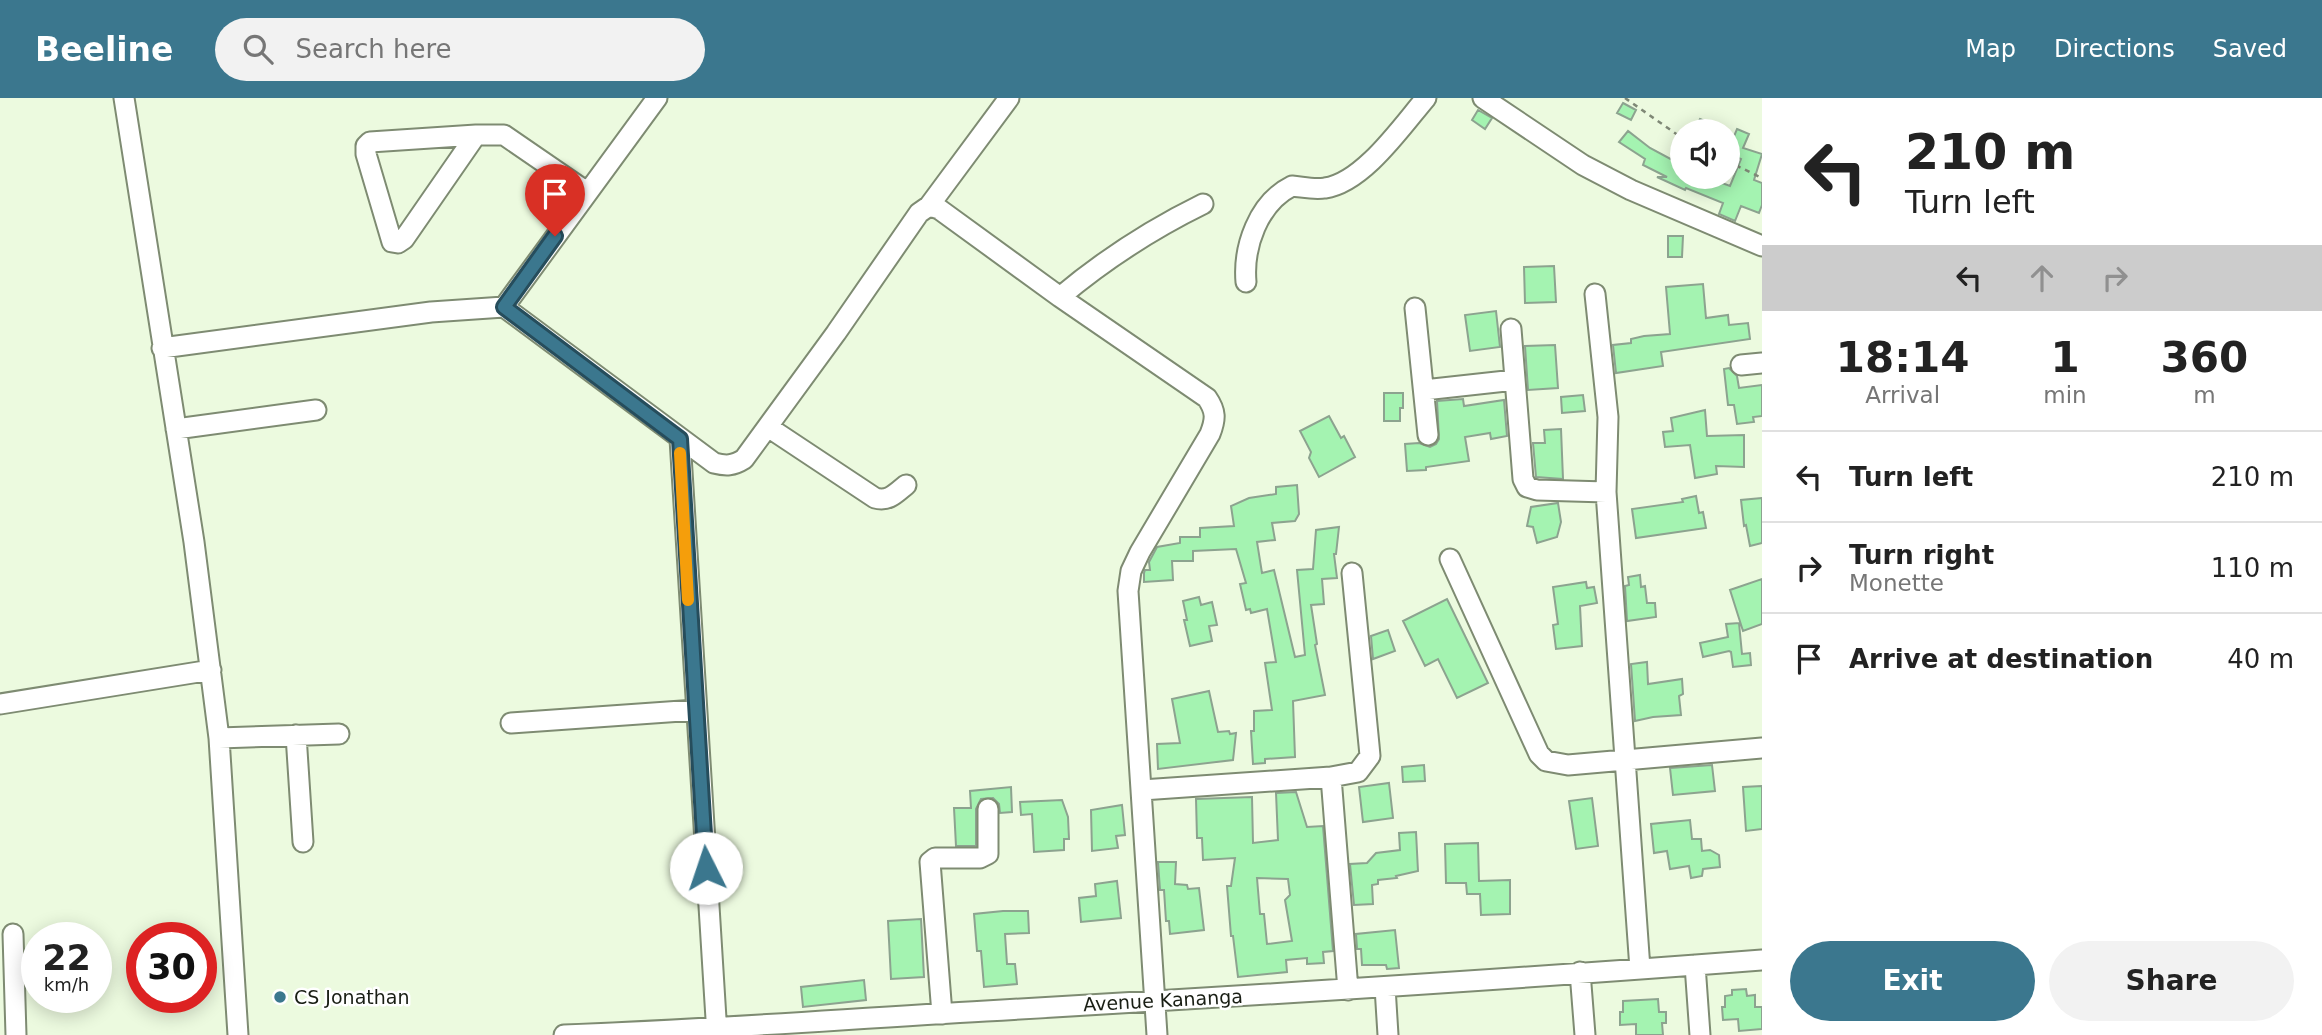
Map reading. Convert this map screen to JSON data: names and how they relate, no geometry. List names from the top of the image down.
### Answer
{
  "streets": {
    "street": ["Avenue Kananga"]
  },
  "places": ["CS Jonathan"],
  "page": {
    "header": "Beeline",
    "search": "Search here",
    "nav": ["Map", "Directions", "Saved"],
    "turn": ["210 m", "Turn left"],
    "eta": [
      "18:14",
      "Arrival",
      "1",
      "min",
      "360",
      "m"
    ],
    "list": [
      {
        "name": "Turn left",
        "value": "210 m"
      },
      {
        "name": "Turn right",
        "note": "Monette",
        "value": "110 m"
      },
      {
        "name": "Arrive at destination",
        "value": "40 m"
      }
    ],
    "speed": "22 km/h",
    "limit": "30",
    "buttons": ["Exit", "Share"]
  }
}
